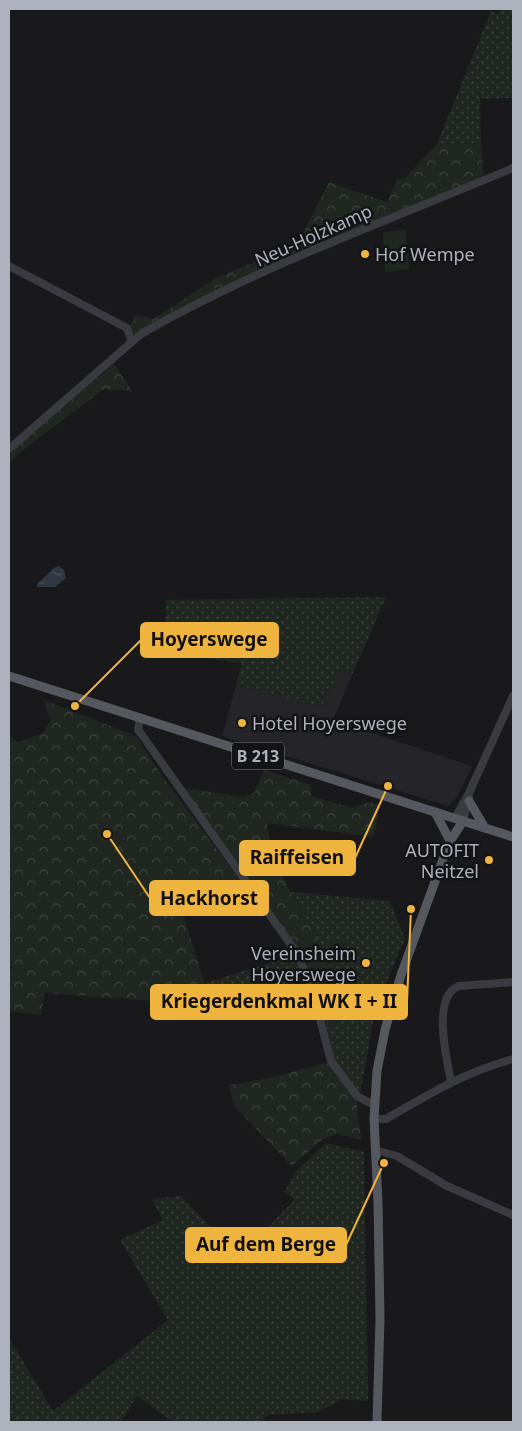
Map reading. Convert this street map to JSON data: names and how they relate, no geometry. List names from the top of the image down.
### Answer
{
  "streets": {
    "main road": ["B 213"],
    "street": ["Neu-Holzkamp"]
  },
  "places": [
    "Hof Wempe",
    "Hoyerswege",
    "Hotel Hoyerswege",
    "Raiffeisen",
    "Hackhorst",
    "AUTOFIT Neitzel",
    "Kriegerdenkmal WK I + II",
    "Vereinsheim Hoyerswege",
    "Auf dem Berge"
  ]
}
